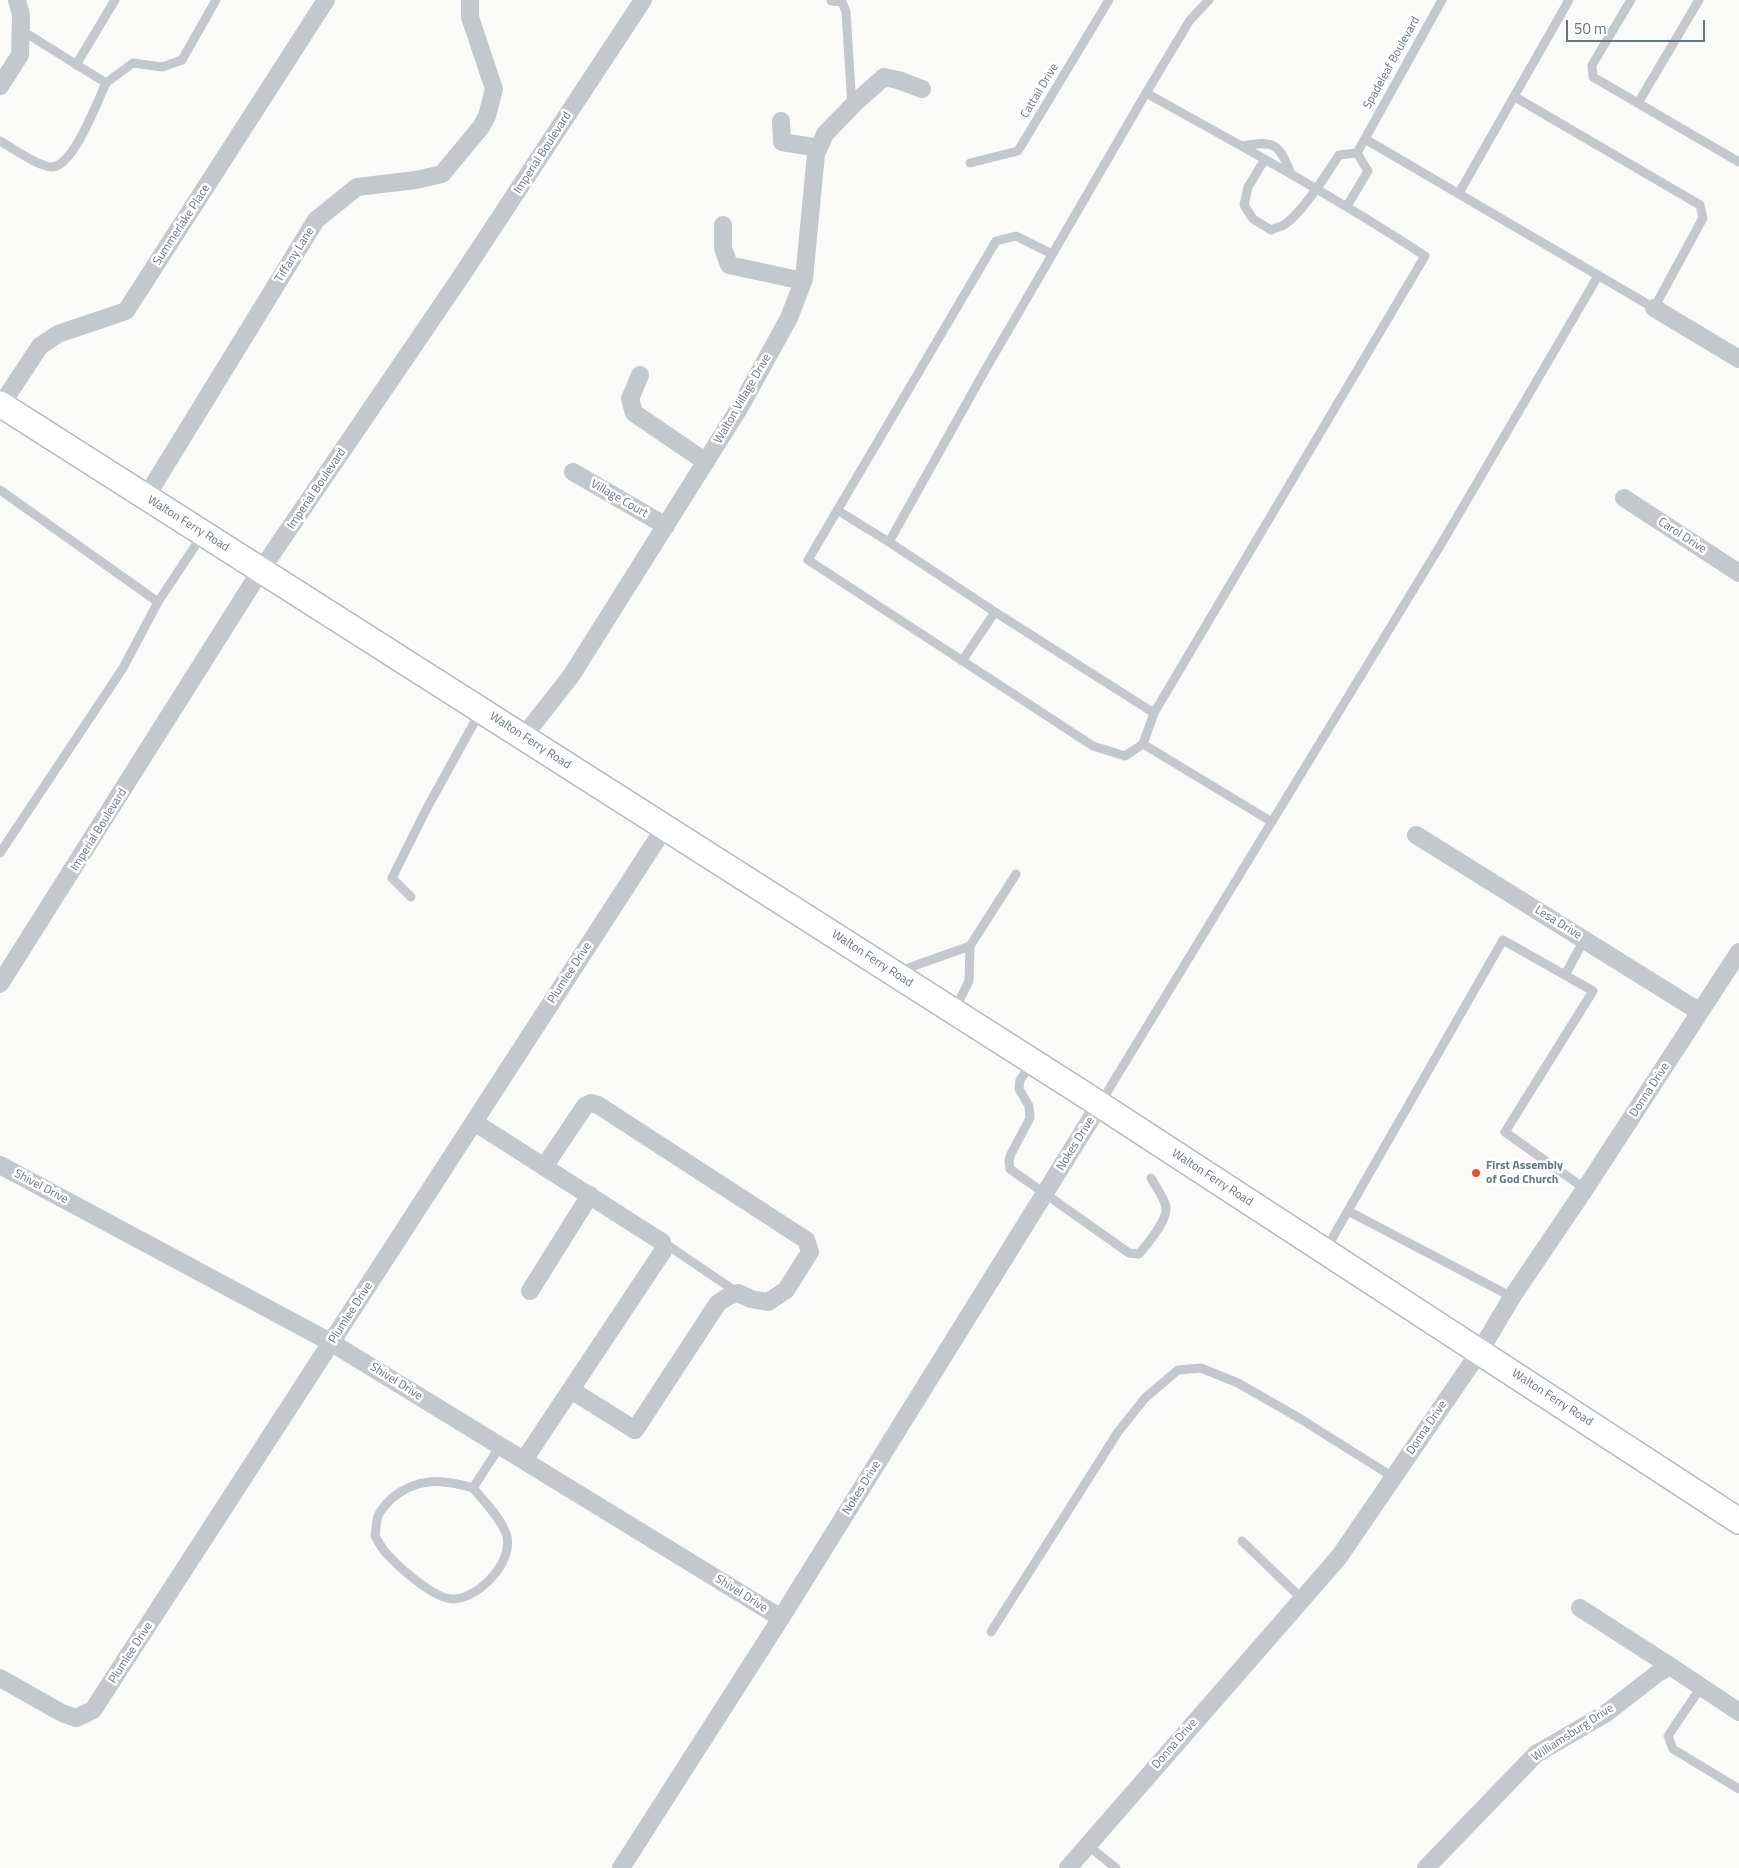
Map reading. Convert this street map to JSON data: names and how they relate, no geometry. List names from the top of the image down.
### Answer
{
  "streets": {
    "street": [
      "Imperial Boulevard",
      "Summerlake Place",
      "Tiffany Lane",
      "Walton Village Drive",
      "Village Court",
      "Walton Ferry Road",
      "Carol Drive",
      "Lesa Drive",
      "Plumlee Drive",
      "Donna Drive",
      "Nokes Drive",
      "Shivel Drive",
      "Williamsburg Drive"
    ],
    "lane": ["Spadeleaf Boulevard", "Cattail Drive"]
  },
  "crossings": [
    ["Imperial Boulevard", "Walton Ferry Road"],
    ["Summerlake Place", "Walton Ferry Road"],
    ["Tiffany Lane", "Walton Ferry Road"],
    ["Walton Village Drive", "Village Court"],
    ["Walton Village Drive", "Walton Ferry Road"],
    ["Walton Ferry Road", "Plumlee Drive"],
    ["Walton Ferry Road", "Donna Drive"],
    ["Walton Ferry Road", "Nokes Drive"],
    ["Lesa Drive", "Donna Drive"],
    ["Plumlee Drive", "Shivel Drive"],
    ["Nokes Drive", "Shivel Drive"]
  ],
  "places": ["First Assembly of God Church"],
  "scale_bar": "50 m"
}
